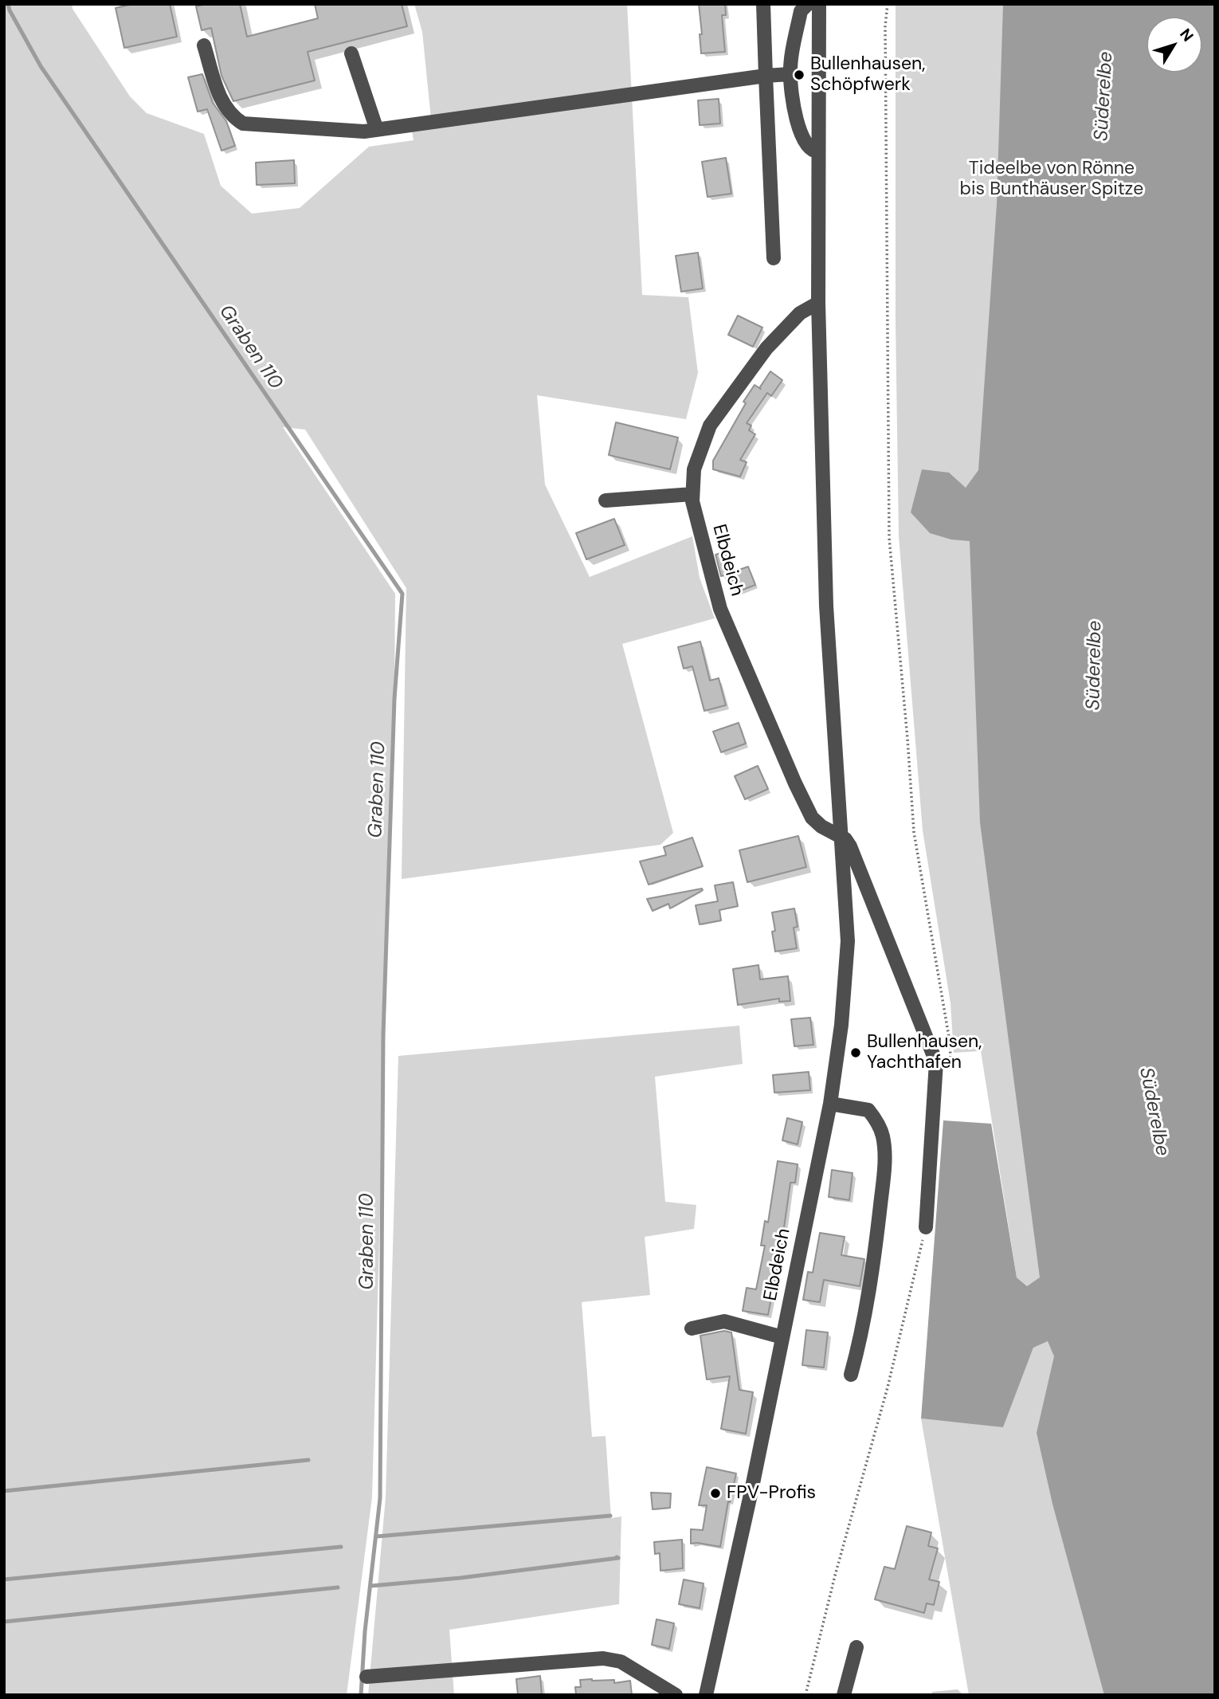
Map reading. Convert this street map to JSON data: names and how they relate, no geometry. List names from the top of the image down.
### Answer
{
  "streets": {
    "street": ["Elbdeich"]
  },
  "water": ["Süderelbe", "Graben 110"],
  "parks": ["Tideelbe von Rönne bis Bunthäuser Spitze"],
  "places": ["Bullenhausen, Schöpfwerk", "Bullenhausen, Yachthafen", "FPV-Profis"],
  "north": "top right"
}
